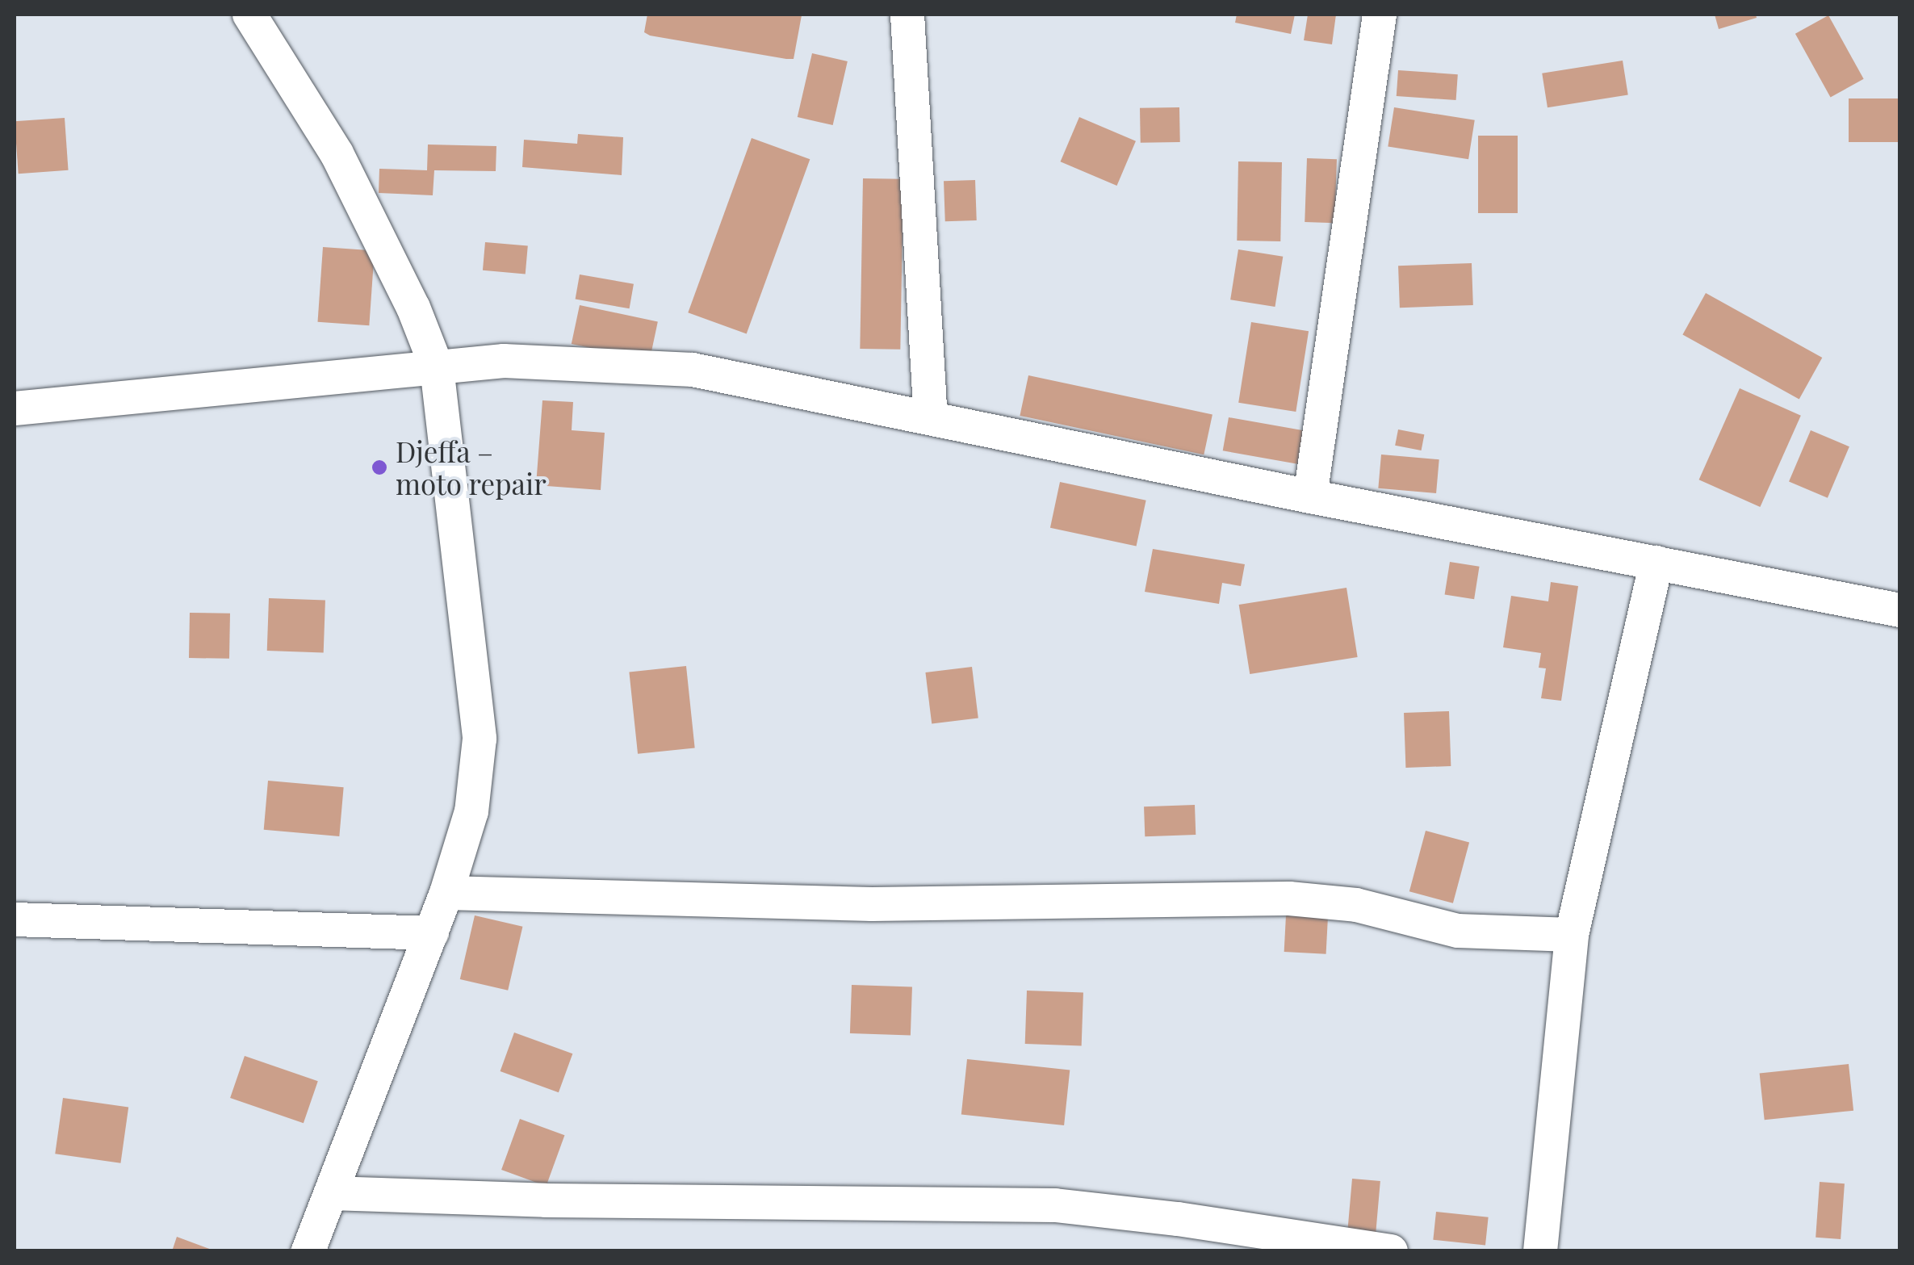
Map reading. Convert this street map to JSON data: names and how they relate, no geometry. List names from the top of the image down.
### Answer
{
  "places": ["Djeffa – moto repair"]
}
